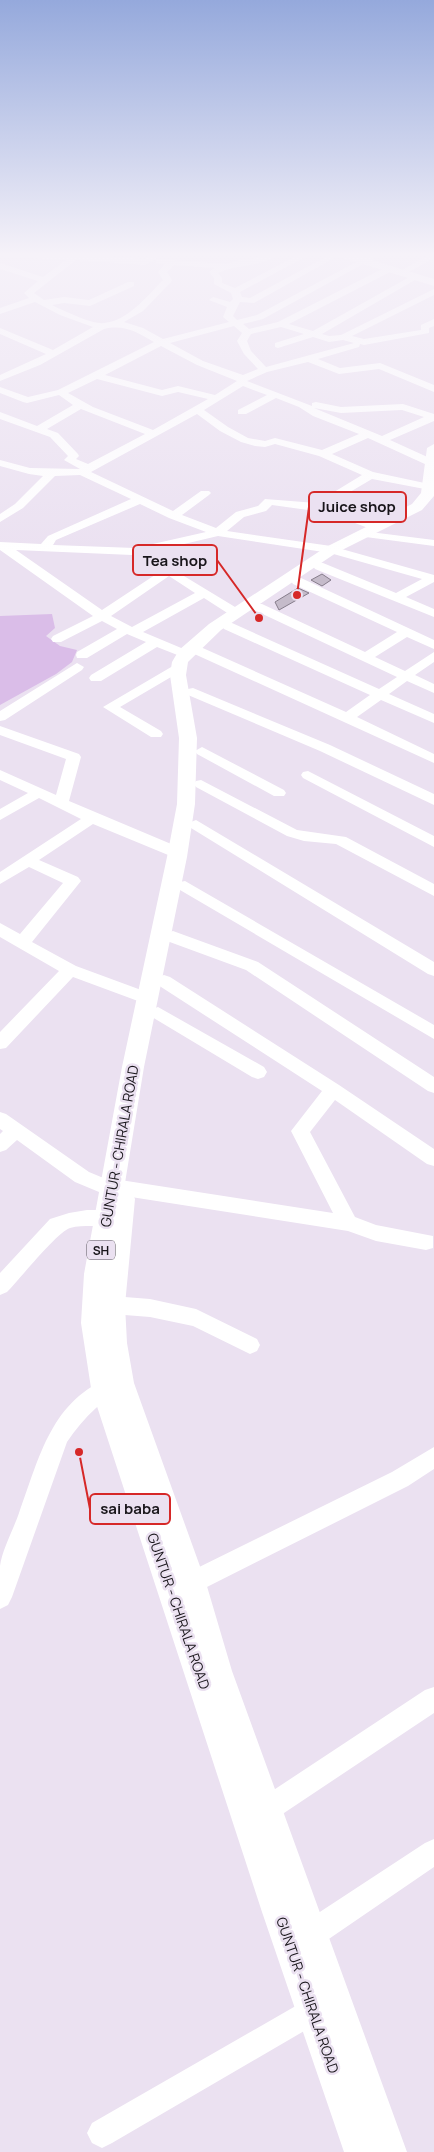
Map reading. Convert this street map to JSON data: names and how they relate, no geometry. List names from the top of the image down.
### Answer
{
  "streets": {
    "main road": ["GUNTUR - CHIRALA ROAD", "SH"]
  },
  "places": ["Juice shop", "Tea shop", "sai baba"]
}
